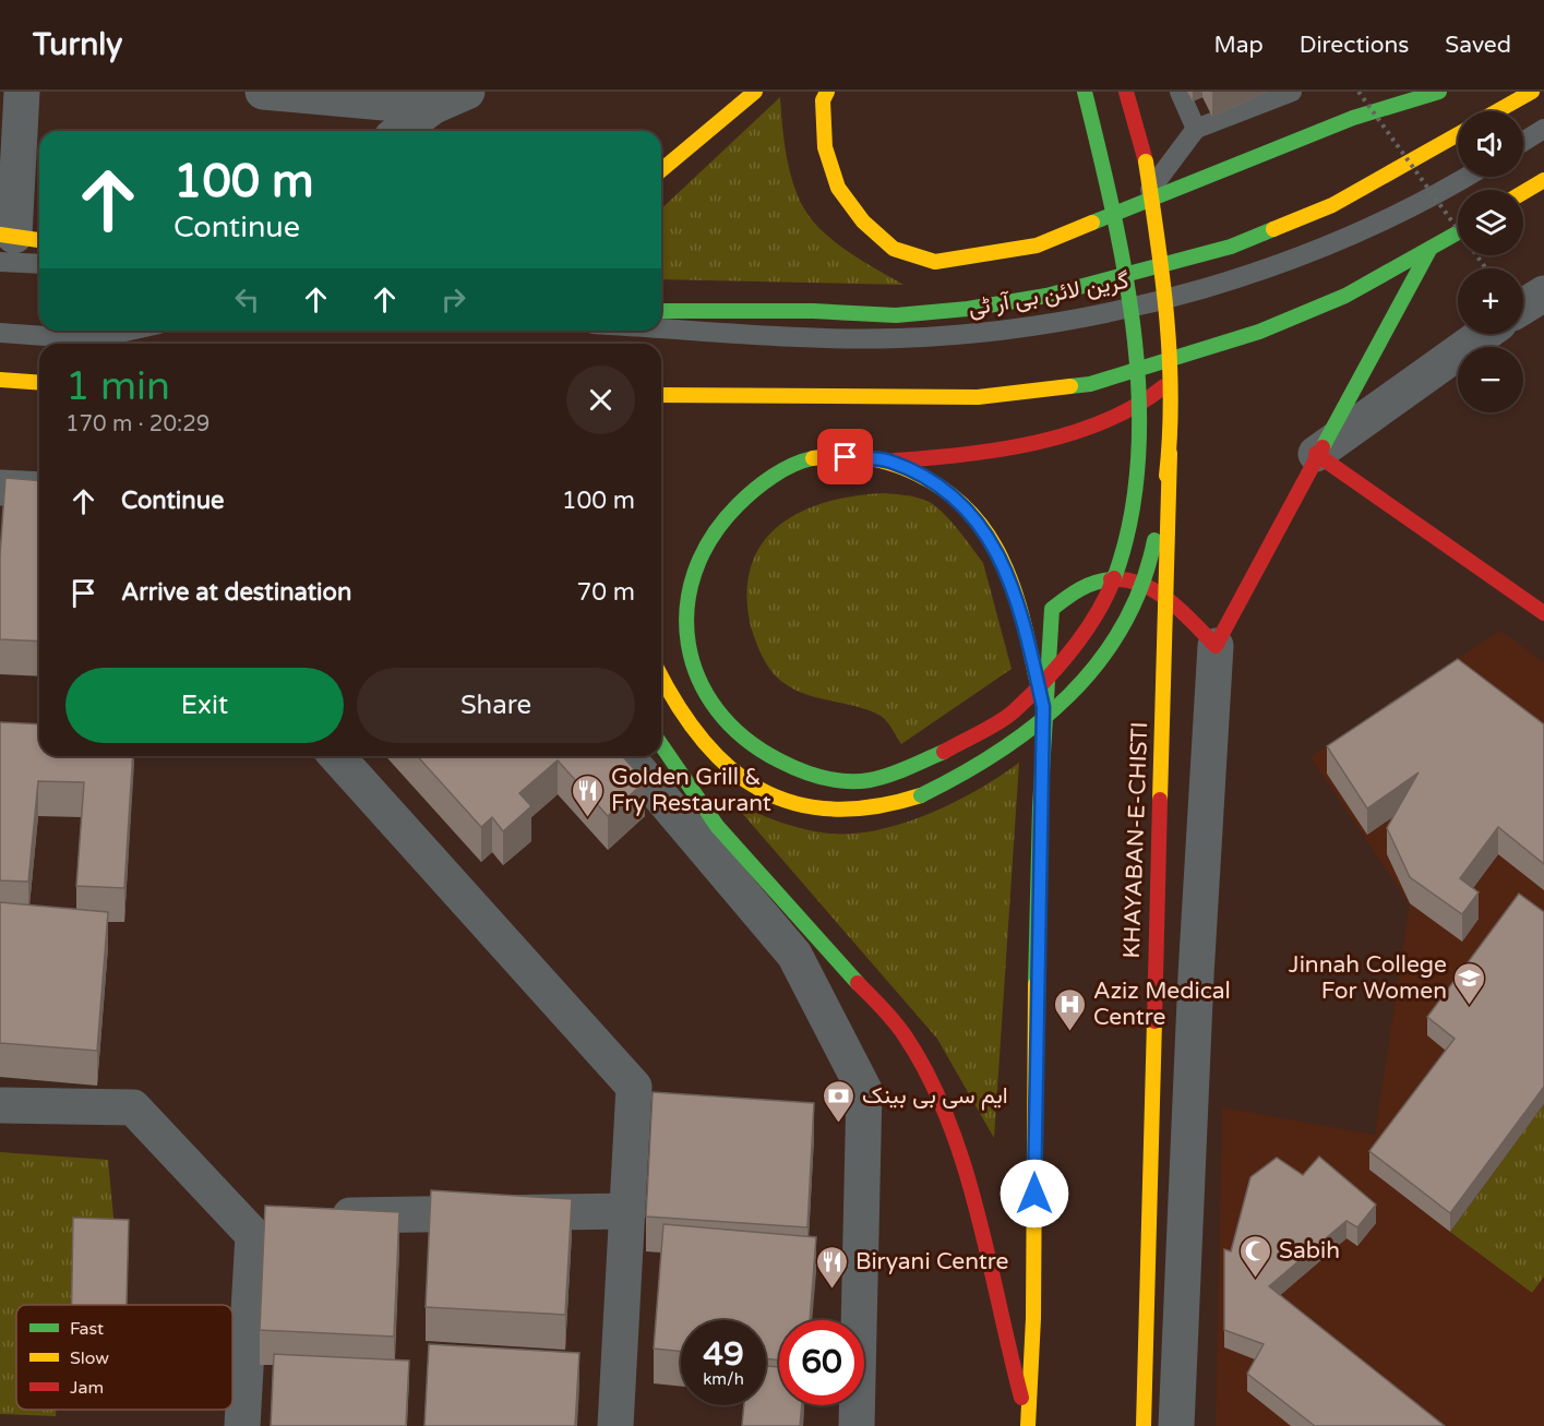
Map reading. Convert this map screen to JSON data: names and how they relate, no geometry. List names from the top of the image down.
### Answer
{
  "streets": {
    "main road": ["KHAYABAN-E-CHISTI"],
    "lane": ["گرین لائن بی آر ٹی"]
  },
  "places": {
    "restaurant": ["Golden Grill & Fry Restaurant", "Biryani Centre"],
    "school or university": ["Jinnah College For Women"],
    "hospital": ["Aziz Medical Centre"],
    "bank": ["ایم سی بی بینک"],
    "mosque": ["Sabih"]
  },
  "legend": ["Fast", "Slow", "Jam"],
  "page": {
    "header": "Turnly",
    "nav": ["Map", "Directions", "Saved"],
    "map_buttons": ["+", "−"],
    "turn": ["100 m", "Continue"],
    "heading": ["1 min", "170 m · 20:29"],
    "list": [
      {
        "name": "Continue",
        "value": "100 m"
      },
      {
        "name": "Arrive at destination",
        "value": "70 m"
      }
    ],
    "buttons": ["Exit", "Share"],
    "speed": "49 km/h",
    "limit": "60"
  }
}
